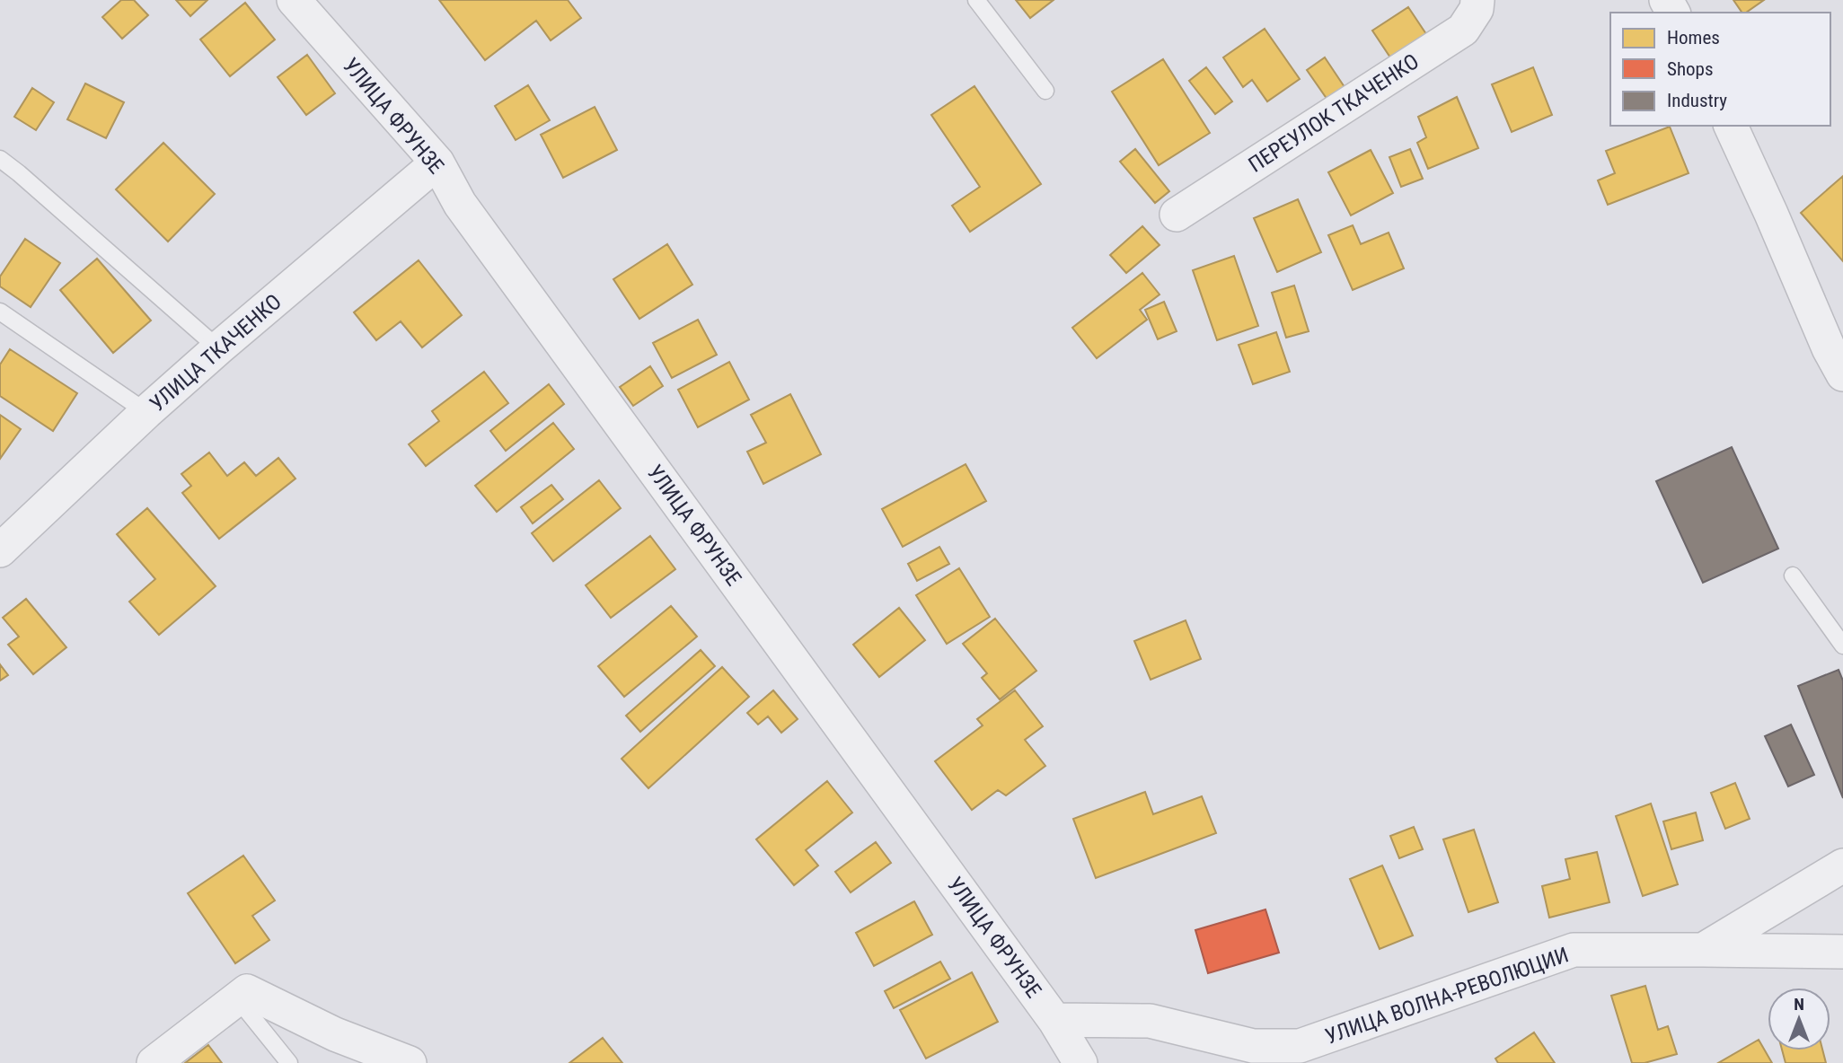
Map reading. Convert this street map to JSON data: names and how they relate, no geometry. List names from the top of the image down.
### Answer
{
  "streets": {
    "street": [
      "ПЕРЕУЛОК ТКАЧЕНКО",
      "УЛИЦА ФРУНЗЕ",
      "УЛИЦА ТКАЧЕНКО",
      "УЛИЦА ВОЛНА-РЕВОЛЮЦИИ"
    ]
  },
  "crossings": [
    ["УЛИЦА ФРУНЗЕ", "УЛИЦА ТКАЧЕНКО"],
    ["УЛИЦА ФРУНЗЕ", "УЛИЦА ВОЛНА-РЕВОЛЮЦИИ"]
  ],
  "legend": ["Homes", "Shops", "Industry"],
  "north": "top"
}
